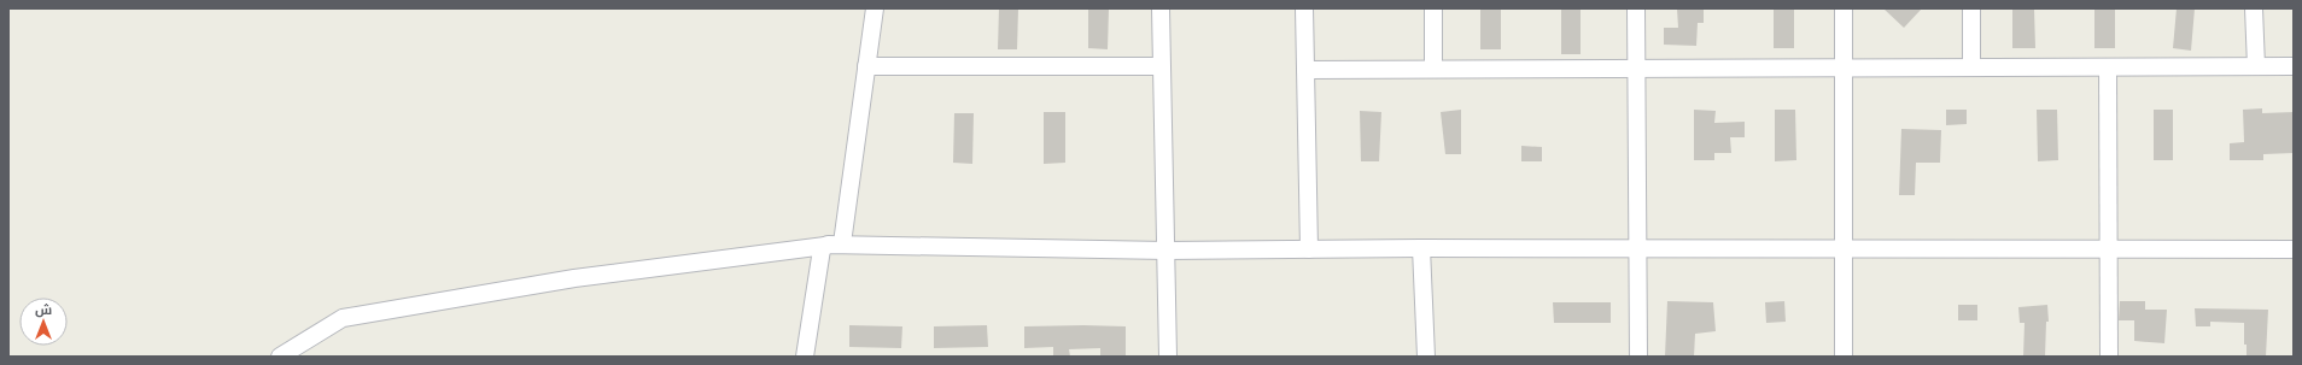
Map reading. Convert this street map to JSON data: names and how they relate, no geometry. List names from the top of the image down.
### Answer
{
  "north": "top"
}
